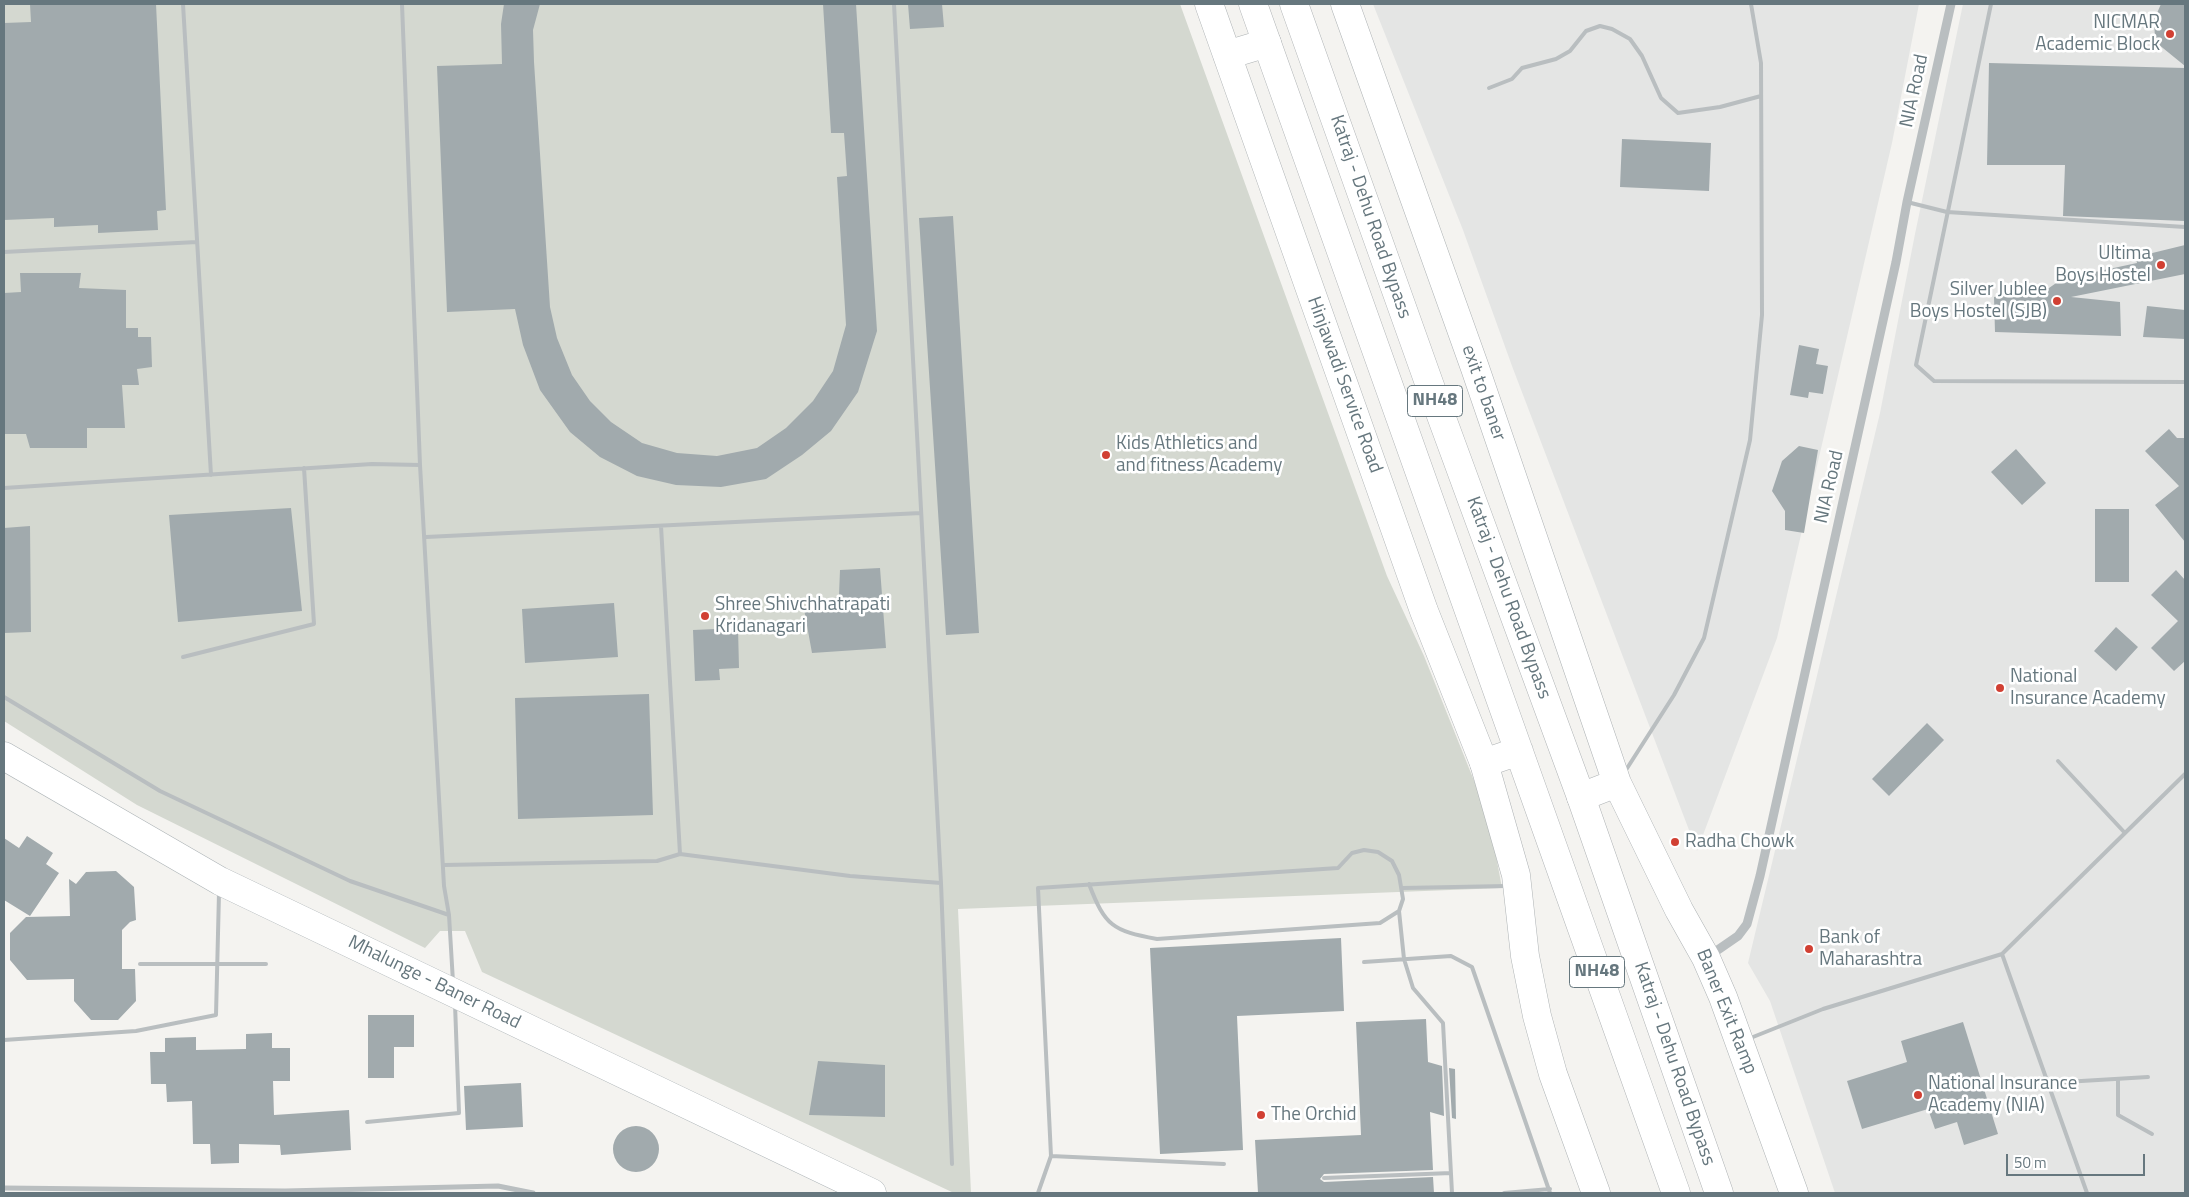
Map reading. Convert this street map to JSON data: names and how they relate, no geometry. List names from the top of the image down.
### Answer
{
  "streets": {
    "main road": [
      "Katraj - Dehu Road Bypass",
      "Hinjawadi Service Road",
      "exit to baner",
      "NH48",
      "Mhalunge - Baner Road",
      "Baner Exit Ramp"
    ],
    "street": ["NIA Road"]
  },
  "crossings": [
    ["NIA Road", "Baner Exit Ramp"],
    ["exit to baner", "Baner Exit Ramp"]
  ],
  "places": [
    "NICMAR Academic Block",
    "Ultima Boys Hostel",
    "Silver Jublee Boys Hostel (SJB)",
    "Kids Athletics and and fitness Academy",
    "Shree Shivchhatrapati Kridanagari",
    "National Insurance Academy",
    "Radha Chowk",
    "Bank of Maharashtra",
    "National Insurance Academy (NIA)",
    "The Orchid"
  ],
  "scale_bar": "50 m"
}
